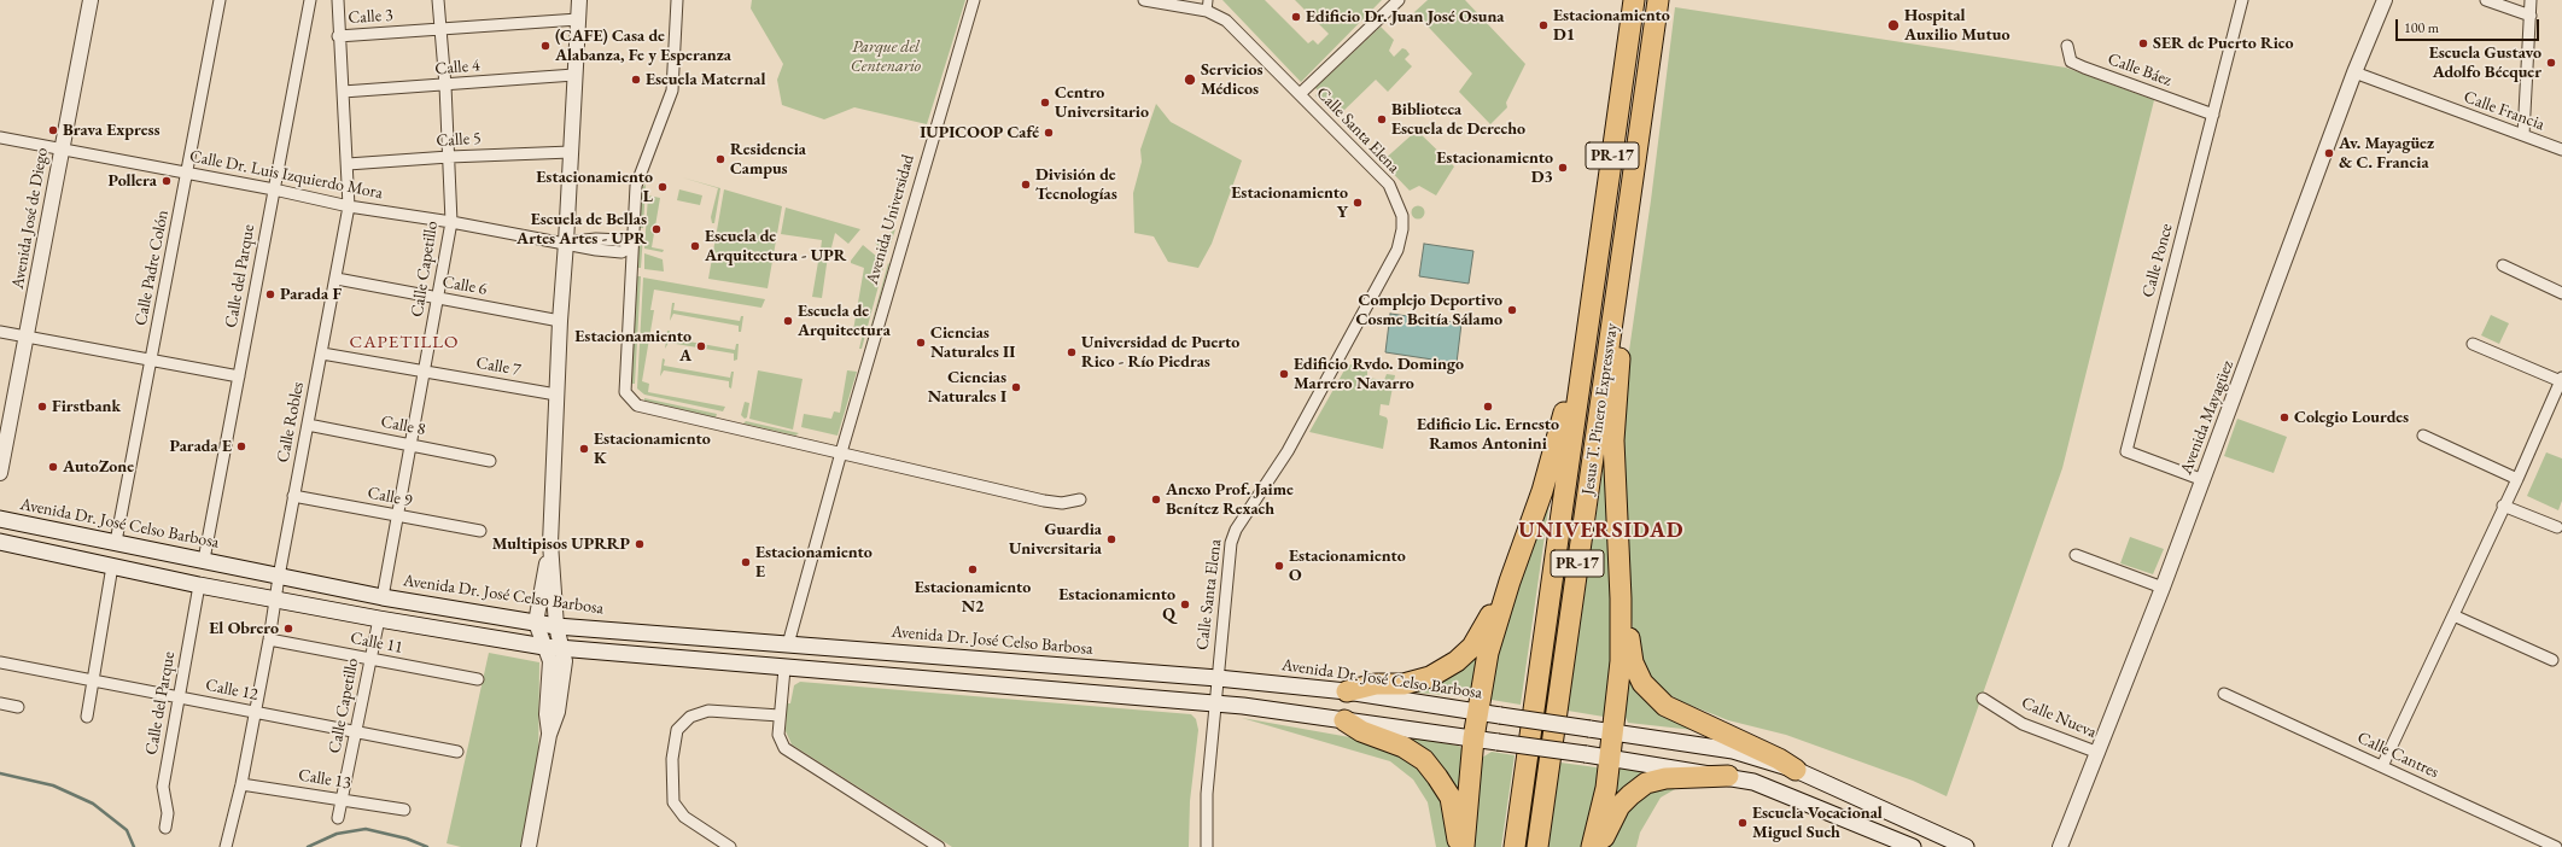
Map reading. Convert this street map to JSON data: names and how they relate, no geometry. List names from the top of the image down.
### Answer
{
  "streets": {
    "highway": ["PR-17", "Jesus T. Pinero Expressway"],
    "main road": ["Avenida Dr. José Celso Barbosa"],
    "street": [
      "Calle 3",
      "Calle 4",
      "Calle Báez",
      "Calle Francia",
      "Calle Santa Elena",
      "Calle 5",
      "Calle Dr. Luis Izquierdo Mora",
      "Avenida José de Diego",
      "Avenida Universidad",
      "Calle Ponce",
      "Calle Padre Colón",
      "Calle Capetillo",
      "Calle del Parque",
      "Calle 6",
      "Calle 7",
      "Avenida Mayagüez",
      "Calle Robles",
      "Calle 8",
      "Calle 9",
      "Calle 11",
      "Calle 12",
      "Calle Nueva",
      "Calle Cantres",
      "Calle 13"
    ]
  },
  "crossings": [
    ["Calle 3", "Calle Capetillo"],
    ["Calle 3", "Calle Robles"],
    ["Calle 4", "Calle Capetillo"],
    ["Calle 4", "Calle Robles"],
    ["Calle Báez", "Calle Ponce"],
    ["Calle Francia", "Avenida Mayagüez"],
    ["Calle Santa Elena", "Avenida Dr. José Celso Barbosa"],
    ["Calle 5", "Calle Capetillo"],
    ["Calle 5", "Calle Robles"],
    ["Calle Dr. Luis Izquierdo Mora", "Avenida José de Diego"],
    ["Calle Dr. Luis Izquierdo Mora", "Calle Padre Colón"],
    ["Calle Dr. Luis Izquierdo Mora", "Calle Capetillo"],
    ["Calle Dr. Luis Izquierdo Mora", "Calle del Parque"],
    ["Calle Dr. Luis Izquierdo Mora", "Calle Robles"],
    ["Avenida Universidad", "Avenida Dr. José Celso Barbosa"],
    ["Calle Ponce", "Avenida Mayagüez"],
    ["Calle Padre Colón", "Avenida Dr. José Celso Barbosa"],
    ["Calle Capetillo", "Calle 6"],
    ["Calle Capetillo", "Calle 7"],
    ["Calle Capetillo", "Calle 8"],
    ["Calle Capetillo", "Calle 9"],
    ["Calle Capetillo", "Avenida Dr. José Celso Barbosa"],
    ["Calle Capetillo", "Calle 11"],
    ["Calle Capetillo", "Calle 12"],
    ["Calle Capetillo", "Calle 13"],
    ["Calle del Parque", "Avenida Dr. José Celso Barbosa"],
    ["Calle del Parque", "Calle 12"],
    ["Calle 6", "Calle Robles"],
    ["Calle 7", "Calle Robles"],
    ["Avenida Mayagüez", "Calle Nueva"],
    ["Calle Robles", "Calle 8"],
    ["Calle Robles", "Calle 9"],
    ["Calle Robles", "Avenida Dr. José Celso Barbosa"],
    ["Calle Robles", "Calle 11"],
    ["Calle Robles", "Calle 12"],
    ["Calle Robles", "Calle 13"]
  ],
  "districts": ["CAPETILLO", "UNIVERSIDAD"],
  "parks": ["Parque del Centenario"],
  "places": [
    "Edificio Dr. Juan José Osuna",
    "Estacionamiento D1",
    "Hospital Auxilio Mutuo",
    "SER de Puerto Rico",
    "(CAFE) Casa de Alabanza, Fe y Esperanza",
    "Escuela Gustavo Adolfo Bécquer",
    "Escuela Maternal",
    "Servicios Médicos",
    "Centro Universitario",
    "Biblioteca Escuela de Derecho",
    "Brava Express",
    "IUPICOOP Café",
    "Av. Mayagüez & C. Francia",
    "Residencia Campus",
    "Estacionamiento D3",
    "Pollera",
    "División de Tecnologías",
    "Estacionamiento L",
    "Estacionamiento Y",
    "Escuela de Bellas Artes Artes - UPR",
    "Escuela de Arquitectura - UPR",
    "Parada F",
    "Complejo Deportivo Cosme Beitía Sálamo",
    "Escuela de Arquitectura",
    "Ciencias Naturales II",
    "Estacionamiento A",
    "Universidad de Puerto Rico - Río Piedras",
    "Edificio Rvdo. Domingo Marrero Navarro",
    "Ciencias Naturales I",
    "Firstbank",
    "Edificio Lic. Ernesto Ramos Antonini",
    "Colegio Lourdes",
    "Parada E",
    "Estacionamiento K",
    "AutoZone",
    "Anexo Prof. Jaime Benítez Rexach",
    "Guardia Universitaria",
    "Multipisos UPRRP",
    "Estacionamiento E",
    "Estacionamiento O",
    "Estacionamiento N2",
    "Estacionamiento Q",
    "El Obrero",
    "Escuela Vocacional Miguel Such"
  ],
  "scale_bar": "100 m"
}
